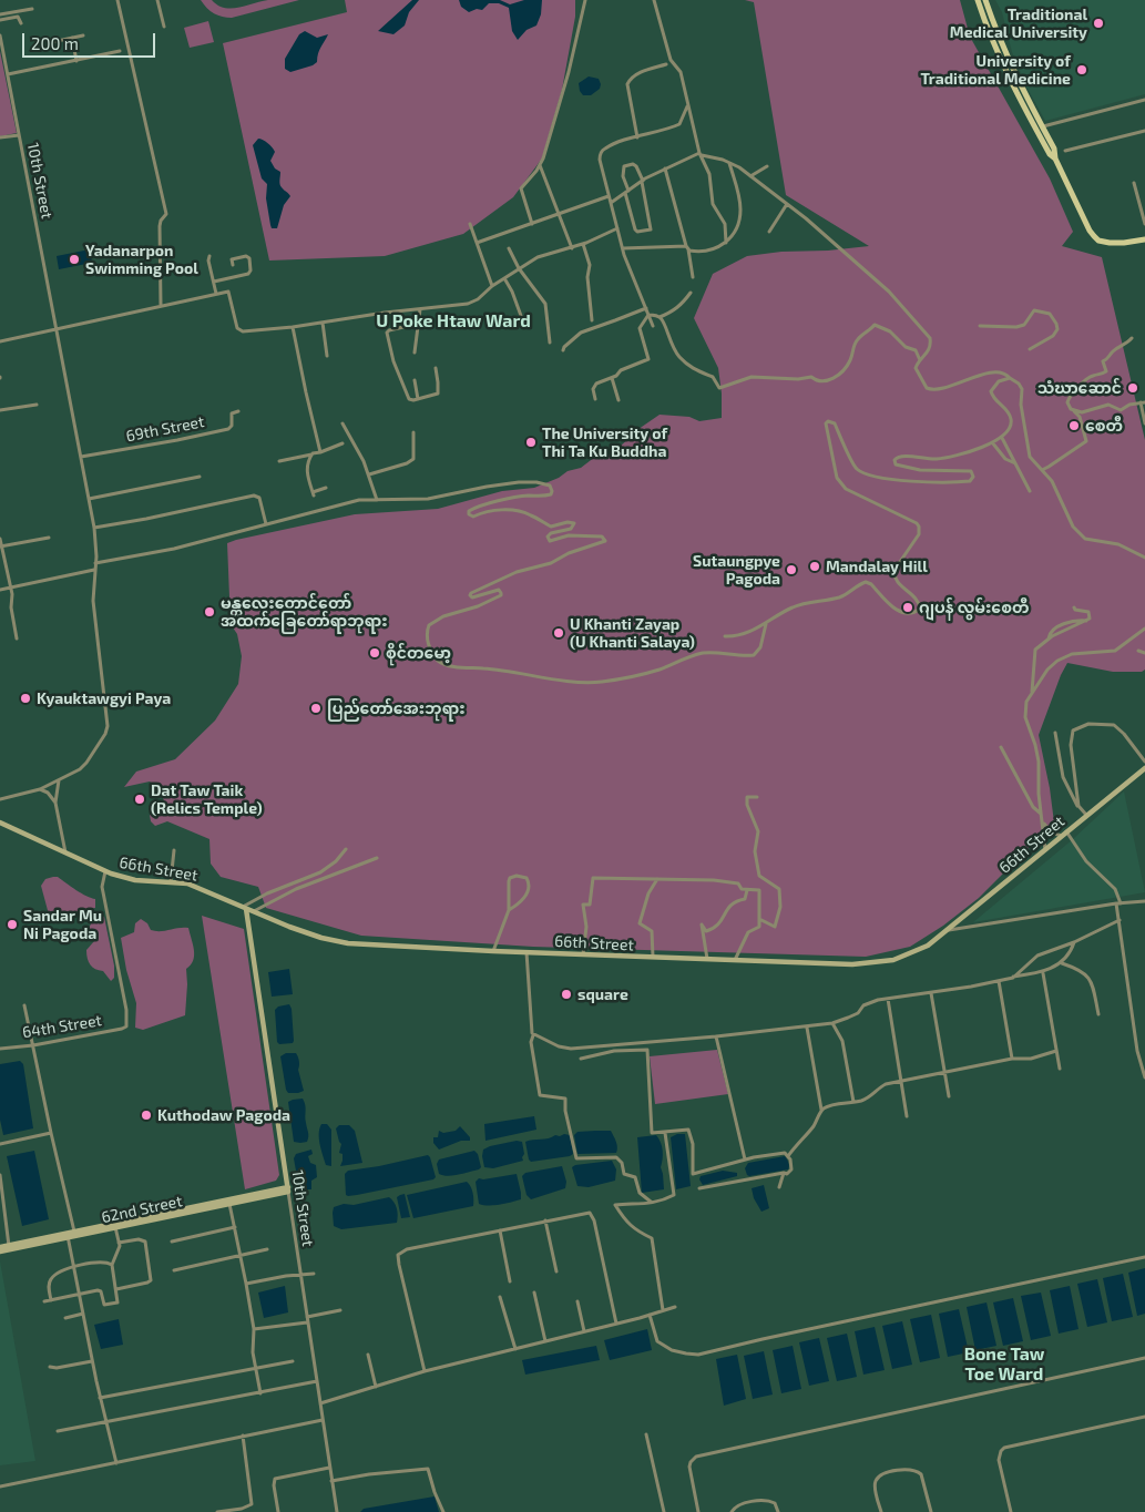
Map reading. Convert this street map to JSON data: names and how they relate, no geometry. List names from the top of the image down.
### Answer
{
  "streets": {
    "main road": ["10th Street", "66th Street", "62nd Street"],
    "street": ["69th Street", "64th Street"]
  },
  "crossings": [
    ["10th Street", "69th Street"],
    ["10th Street", "66th Street"],
    ["10th Street", "62nd Street"],
    ["66th Street", "64th Street"]
  ],
  "districts": ["U Poke Htaw Ward", "Bone Taw Toe Ward"],
  "places": [
    "Traditional Medical University",
    "University of Traditional Medicine",
    "Yadanarpon Swimming Pool",
    "သံဃာဆောင်",
    "စေတီ",
    "The University of Thi Ta Ku Buddha",
    "Mandalay Hill",
    "Sutaungpye Pagoda",
    "ဂျပန် လွမ်းစေတီ",
    "မန္တ‌လေးတောင်တော် အထက်ခြေတော်ရာဘုရား‌",
    "U Khanti Zayap (U Khanti Salaya)",
    "စိုင်တမော့",
    "Kyauktawgyi Paya",
    "ပြည်တော်အေးဘုရား",
    "Dat Taw Taik (Relics Temple)",
    "Sandar Mu Ni Pagoda",
    "square",
    "Kuthodaw Pagoda"
  ],
  "scale_bar": "200 m"
}
